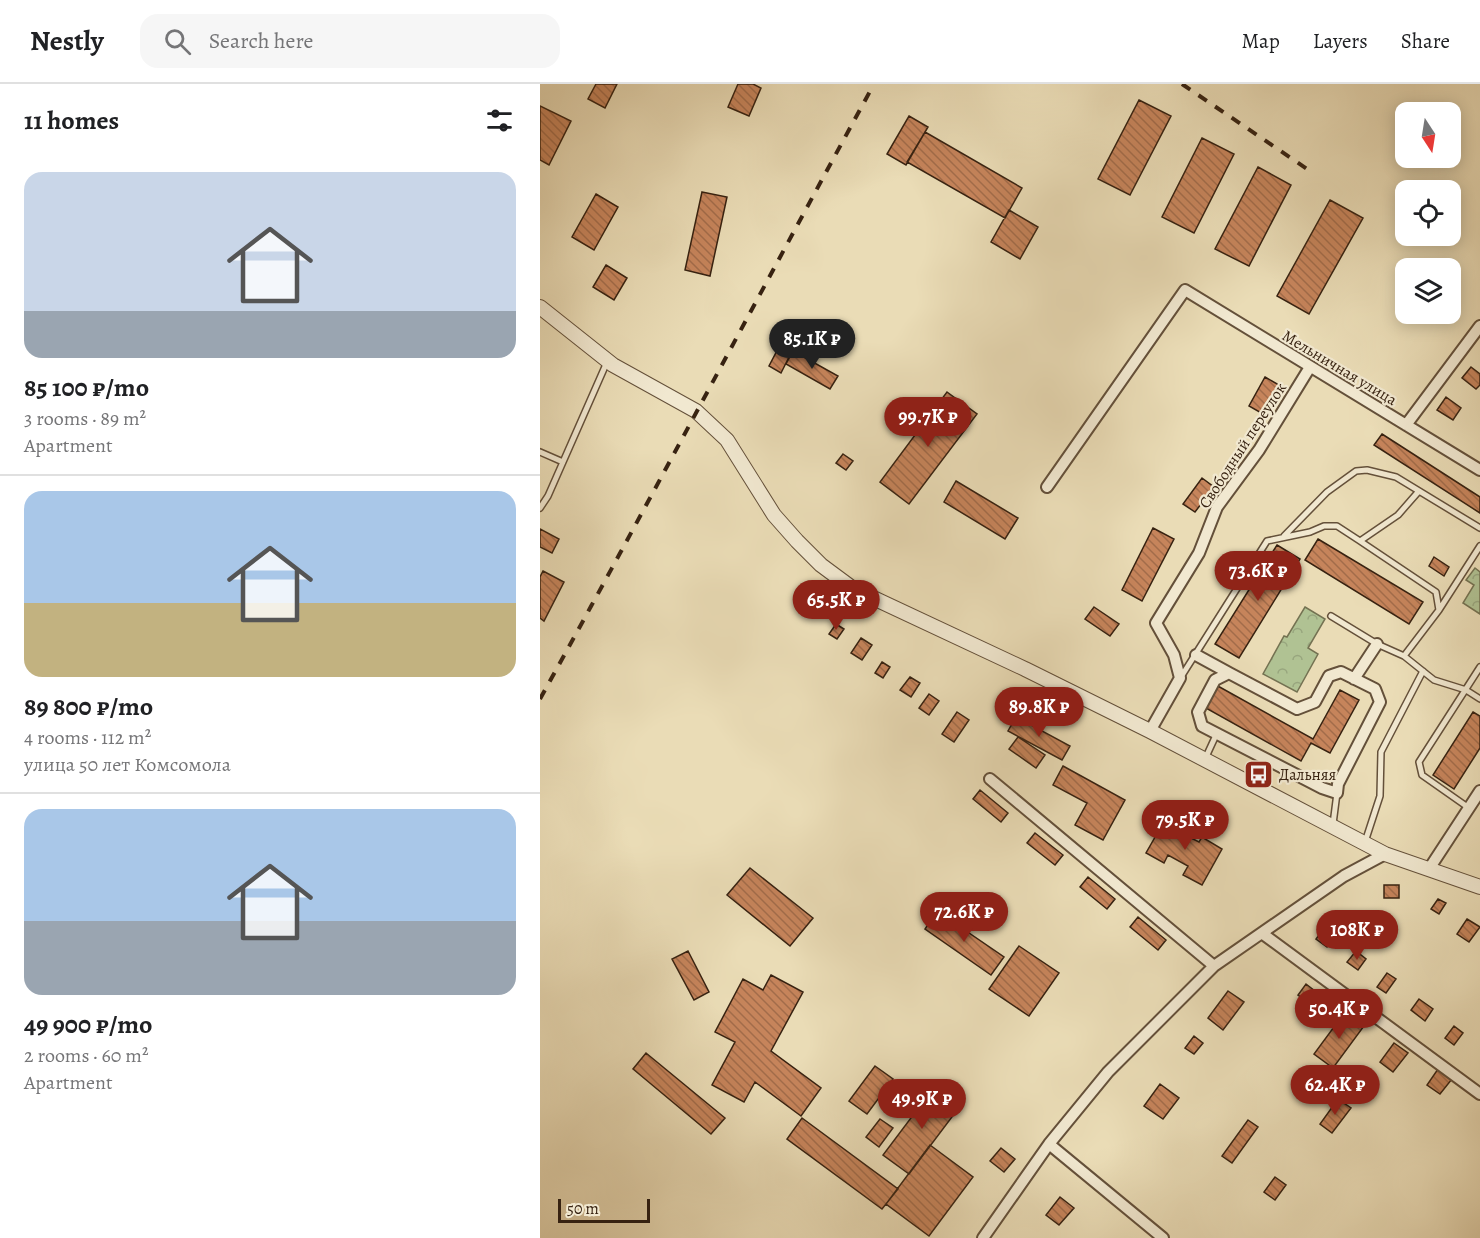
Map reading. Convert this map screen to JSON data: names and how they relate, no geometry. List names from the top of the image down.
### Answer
{
  "streets": {
    "street": ["Мельничная улица", "Свободный переулок"]
  },
  "crossings": [
    ["Мельничная улица", "Свободный переулок"]
  ],
  "places": {
    "bus stop": ["Дальняя"]
  },
  "scale_bar": "50 m",
  "north": "bottom",
  "page": {
    "header": "Nestly",
    "search": "Search here",
    "nav": ["Map", "Layers", "Share"],
    "heading": "11 homes",
    "list": [
      {
        "name": "85 100 ₽/mo",
        "note": "3 rooms · 89 m² · Apartment"
      },
      {
        "name": "89 800 ₽/mo",
        "note": "4 rooms · 112 m² · улица 50 лет Комсомола"
      },
      {
        "name": "49 900 ₽/mo",
        "note": "2 rooms · 60 m² · Apartment"
      }
    ],
    "price": [
      "85.1K ₽",
      "99.7K ₽",
      "73.6K ₽",
      "65.5K ₽",
      "89.8K ₽",
      "79.5K ₽",
      "72.6K ₽",
      "108K ₽",
      "50.4K ₽",
      "62.4K ₽",
      "49.9K ₽"
    ],
    "scale": "50 m"
  }
}
